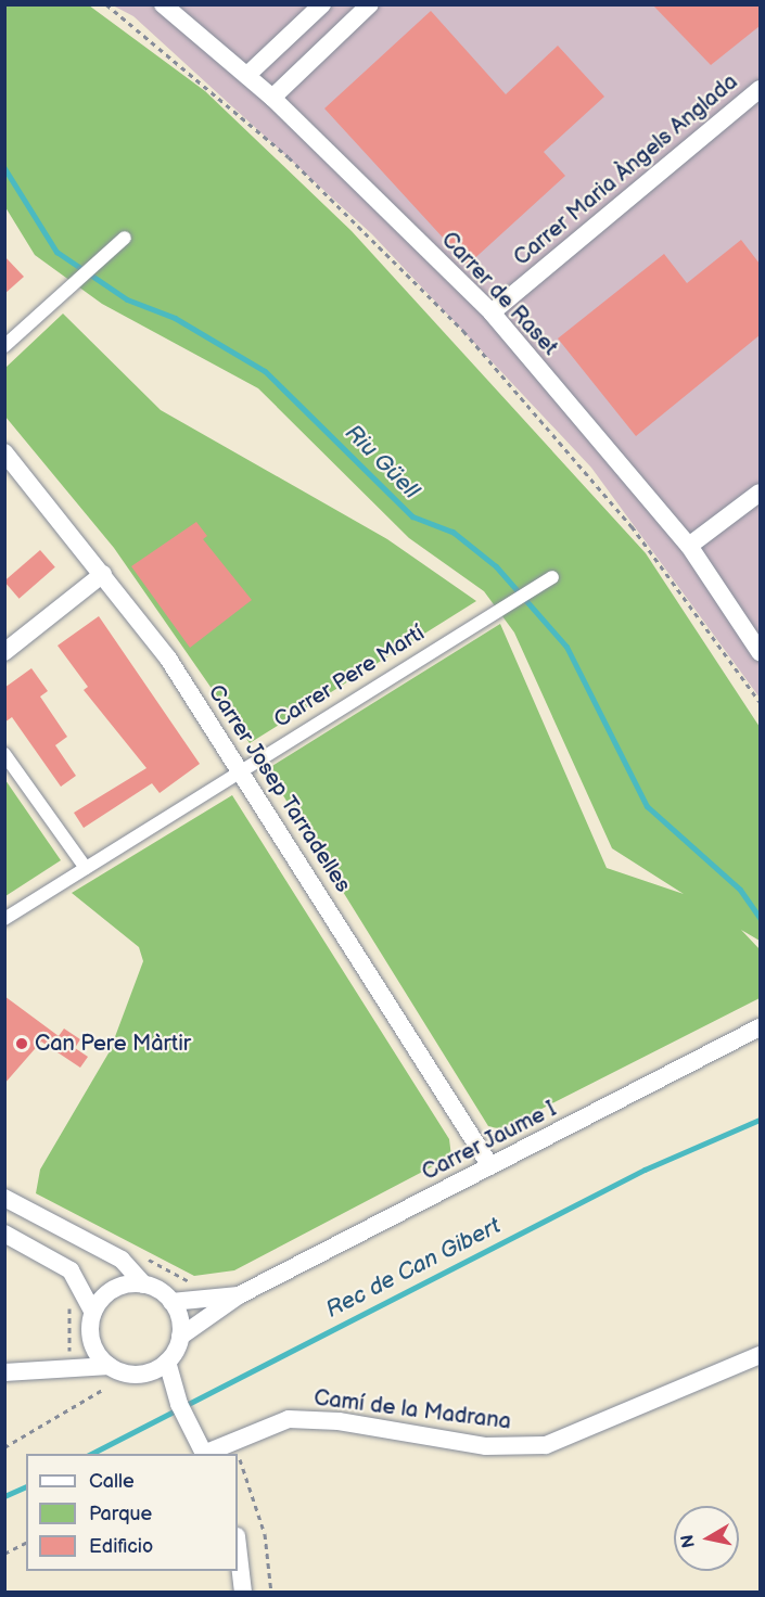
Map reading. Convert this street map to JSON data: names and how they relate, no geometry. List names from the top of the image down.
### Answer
{
  "streets": {
    "street": [
      "Carrer Maria Àngels Anglada",
      "Carrer de Raset",
      "Carrer Pere Martí",
      "Carrer Josep Tarradelles",
      "Carrer Jaume I",
      "Camí de la Madrana"
    ]
  },
  "crossings": [
    ["Carrer Maria Àngels Anglada", "Carrer de Raset"],
    ["Carrer Pere Martí", "Carrer Josep Tarradelles"],
    ["Carrer Josep Tarradelles", "Carrer Jaume I"]
  ],
  "water": ["Riu Güell", "Rec de Can Gibert"],
  "places": ["Can Pere Màrtir"],
  "legend": ["Calle", "Parque", "Edificio"],
  "north": "left"
}
